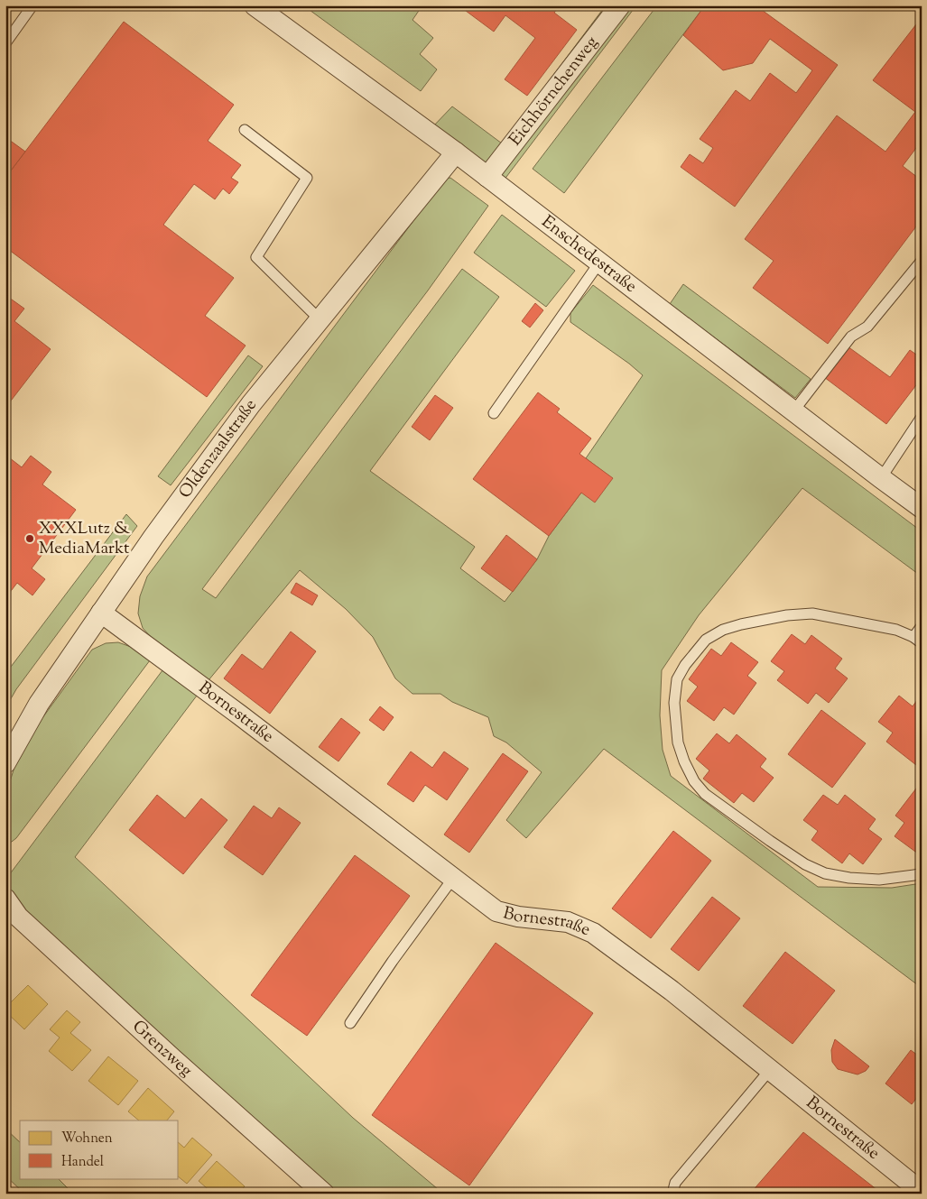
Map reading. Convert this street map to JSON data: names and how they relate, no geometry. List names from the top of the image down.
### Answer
{
  "streets": {
    "street": [
      "Eichhörnchenweg",
      "Enschedestraße",
      "Oldenzaalstraße",
      "Bornestraße",
      "Grenzweg"
    ]
  },
  "crossings": [
    ["Eichhörnchenweg", "Enschedestraße"],
    ["Enschedestraße", "Oldenzaalstraße"],
    ["Oldenzaalstraße", "Bornestraße"]
  ],
  "places": ["XXXLutz & MediaMarkt"],
  "legend": ["Wohnen", "Handel"]
}
